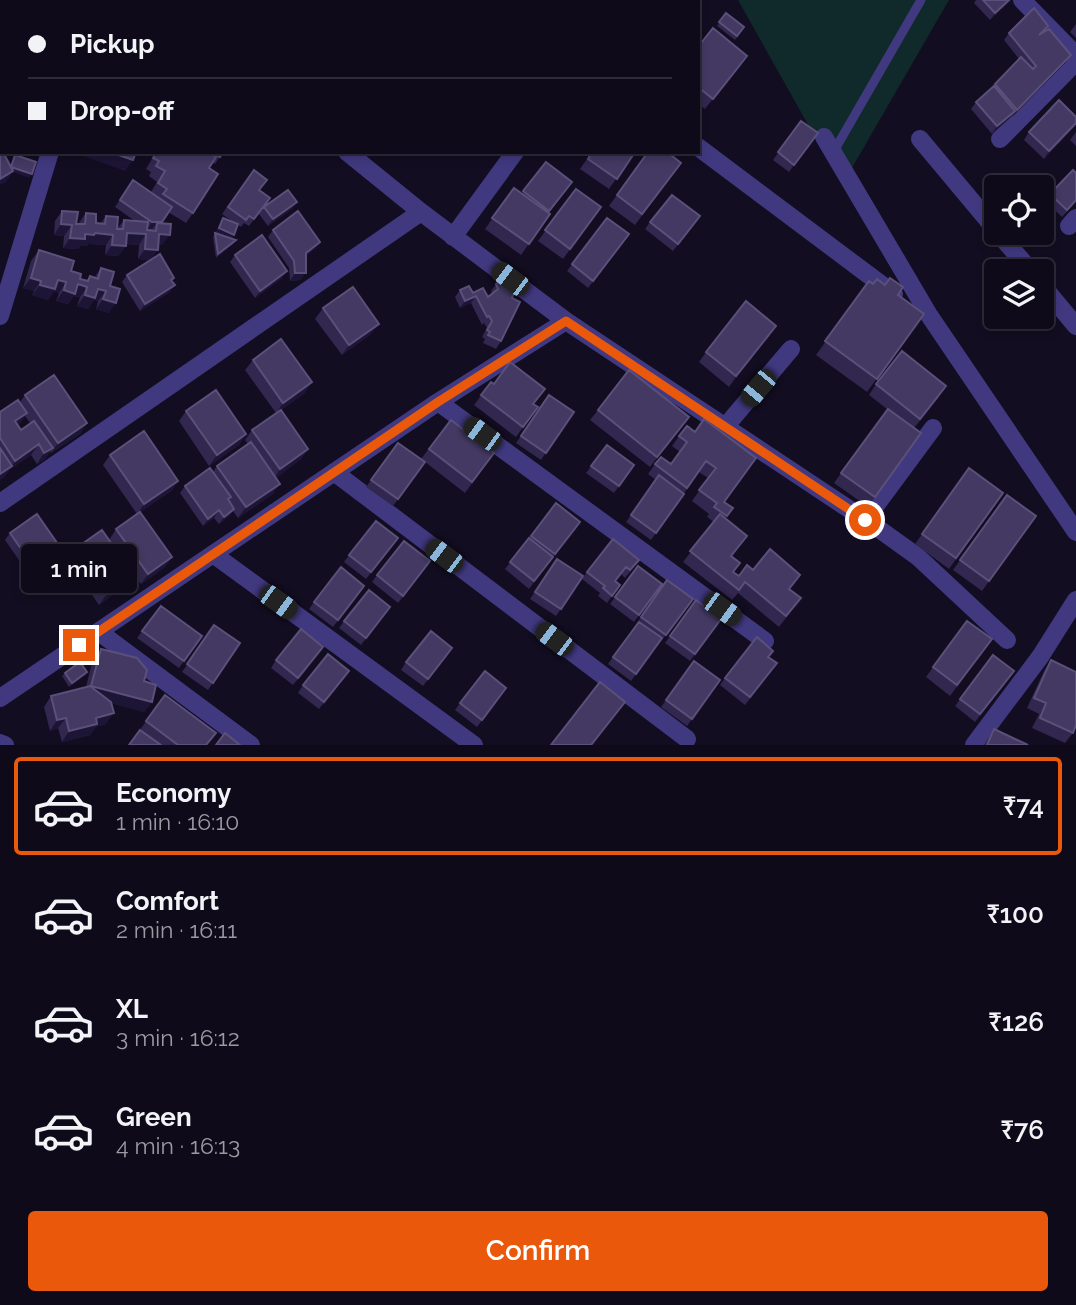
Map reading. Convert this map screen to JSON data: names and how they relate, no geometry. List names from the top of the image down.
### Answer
{
  "page": {
    "banner": ["Pickup", "Drop-off"],
    "bubble": "1 min",
    "list": [
      {
        "name": "Economy",
        "note": "1 min · 16:10",
        "value": "₹74"
      },
      {
        "name": "Comfort",
        "note": "2 min · 16:11",
        "value": "₹100"
      },
      {
        "name": "XL",
        "note": "3 min · 16:12",
        "value": "₹126"
      },
      {
        "name": "Green",
        "note": "4 min · 16:13",
        "value": "₹76"
      }
    ],
    "buttons": "Confirm"
  }
}
